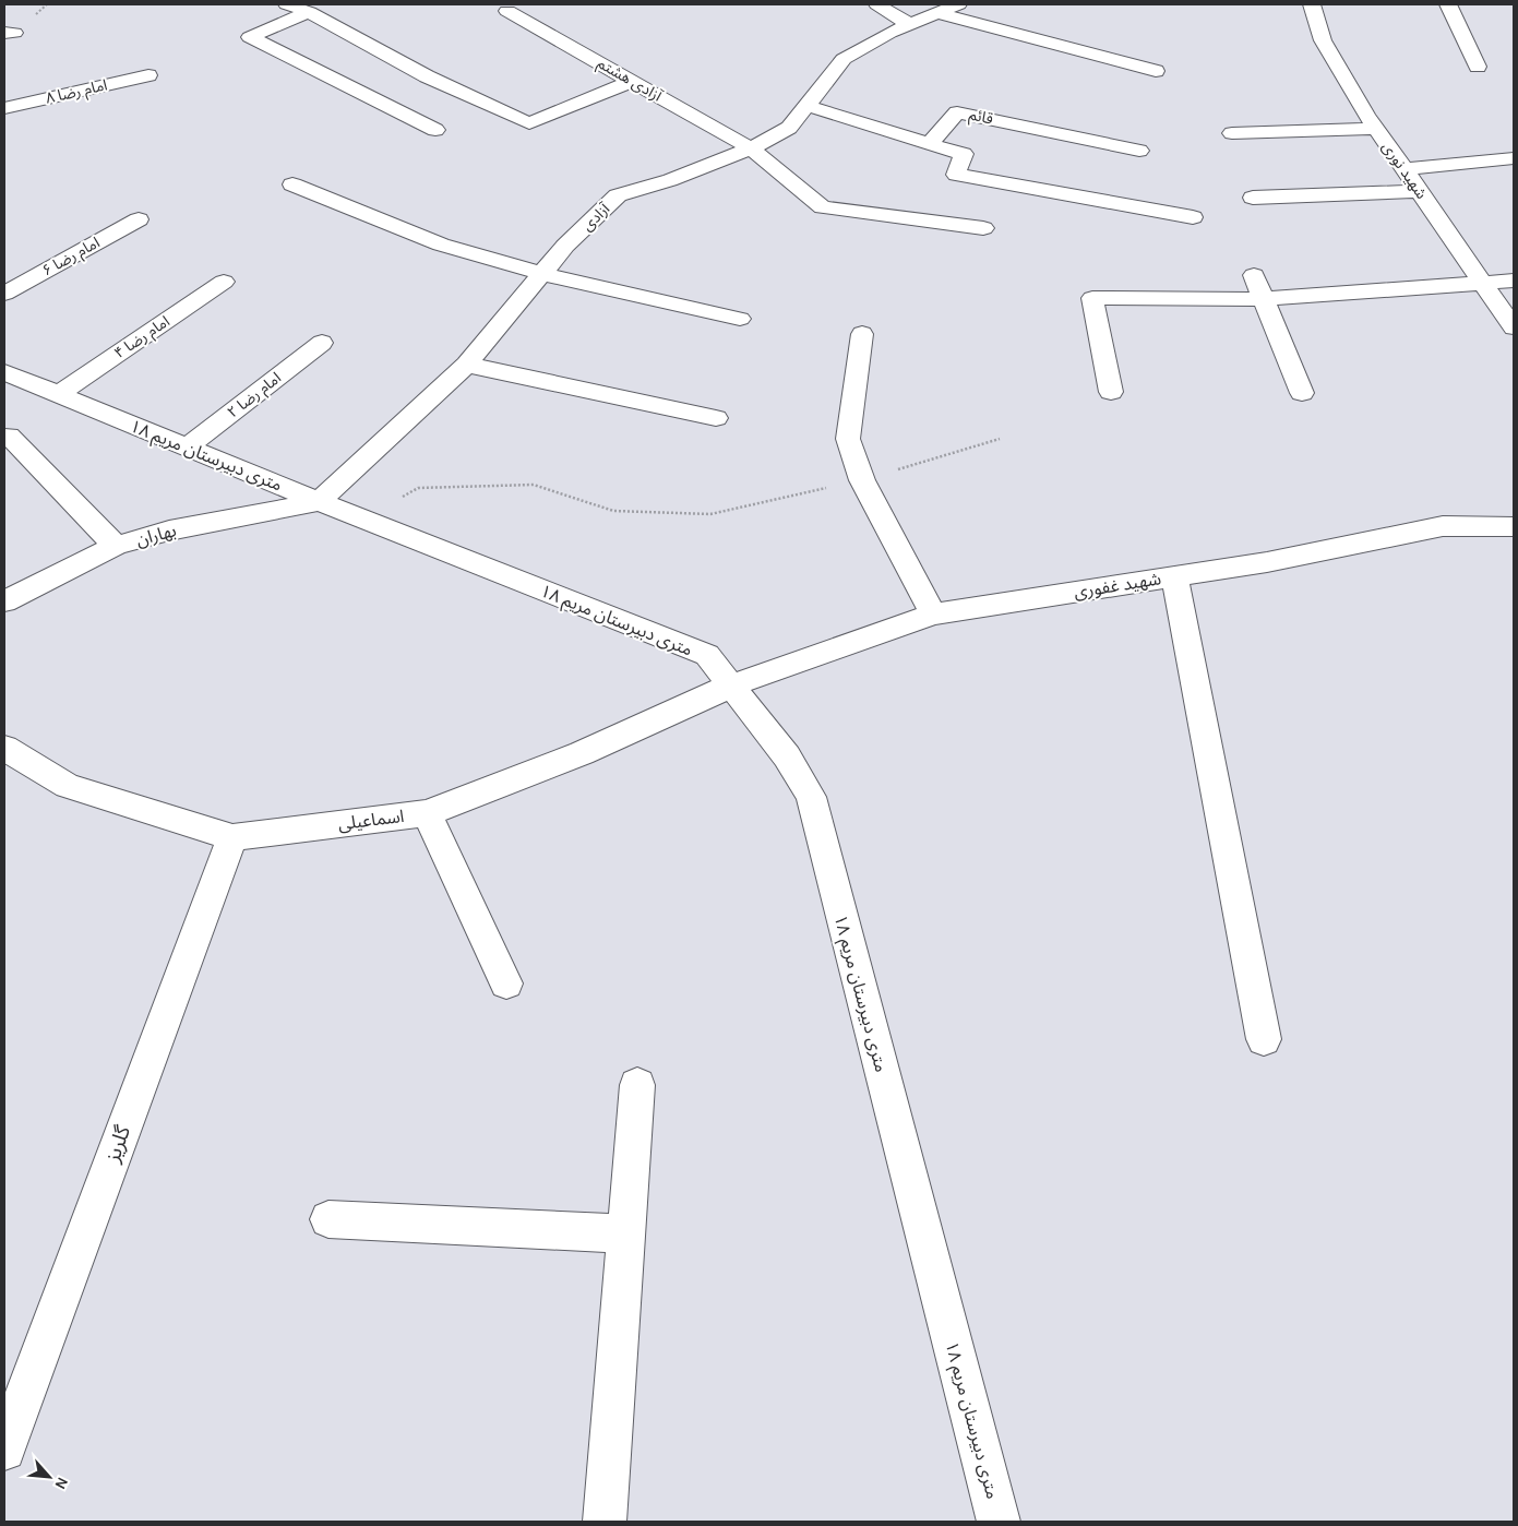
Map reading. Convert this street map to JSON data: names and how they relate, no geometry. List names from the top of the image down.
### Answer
{
  "streets": {
    "street": [
      "آزادی هشتم",
      "امام رضا ۸",
      "قائم",
      "شهید نوری",
      "آزادی",
      "امام رضا ۶",
      "امام رضا ۴",
      "امام رضا ۲",
      "۱۸ متری دبیرستان مریم",
      "بهاران",
      "شهید غفوری",
      "اسماعیلی",
      "گلریز"
    ]
  },
  "crossings": [
    ["آزادی هشتم", "آزادی"],
    ["آزادی", "۱۸ متری دبیرستان مریم"],
    ["آزادی", "بهاران"],
    ["امام رضا ۴", "۱۸ متری دبیرستان مریم"],
    ["امام رضا ۲", "۱۸ متری دبیرستان مریم"],
    ["۱۸ متری دبیرستان مریم", "بهاران"],
    ["۱۸ متری دبیرستان مریم", "شهید غفوری"],
    ["۱۸ متری دبیرستان مریم", "اسماعیلی"],
    ["شهید غفوری", "اسماعیلی"],
    ["اسماعیلی", "گلریز"]
  ],
  "north": "bottom right"
}
